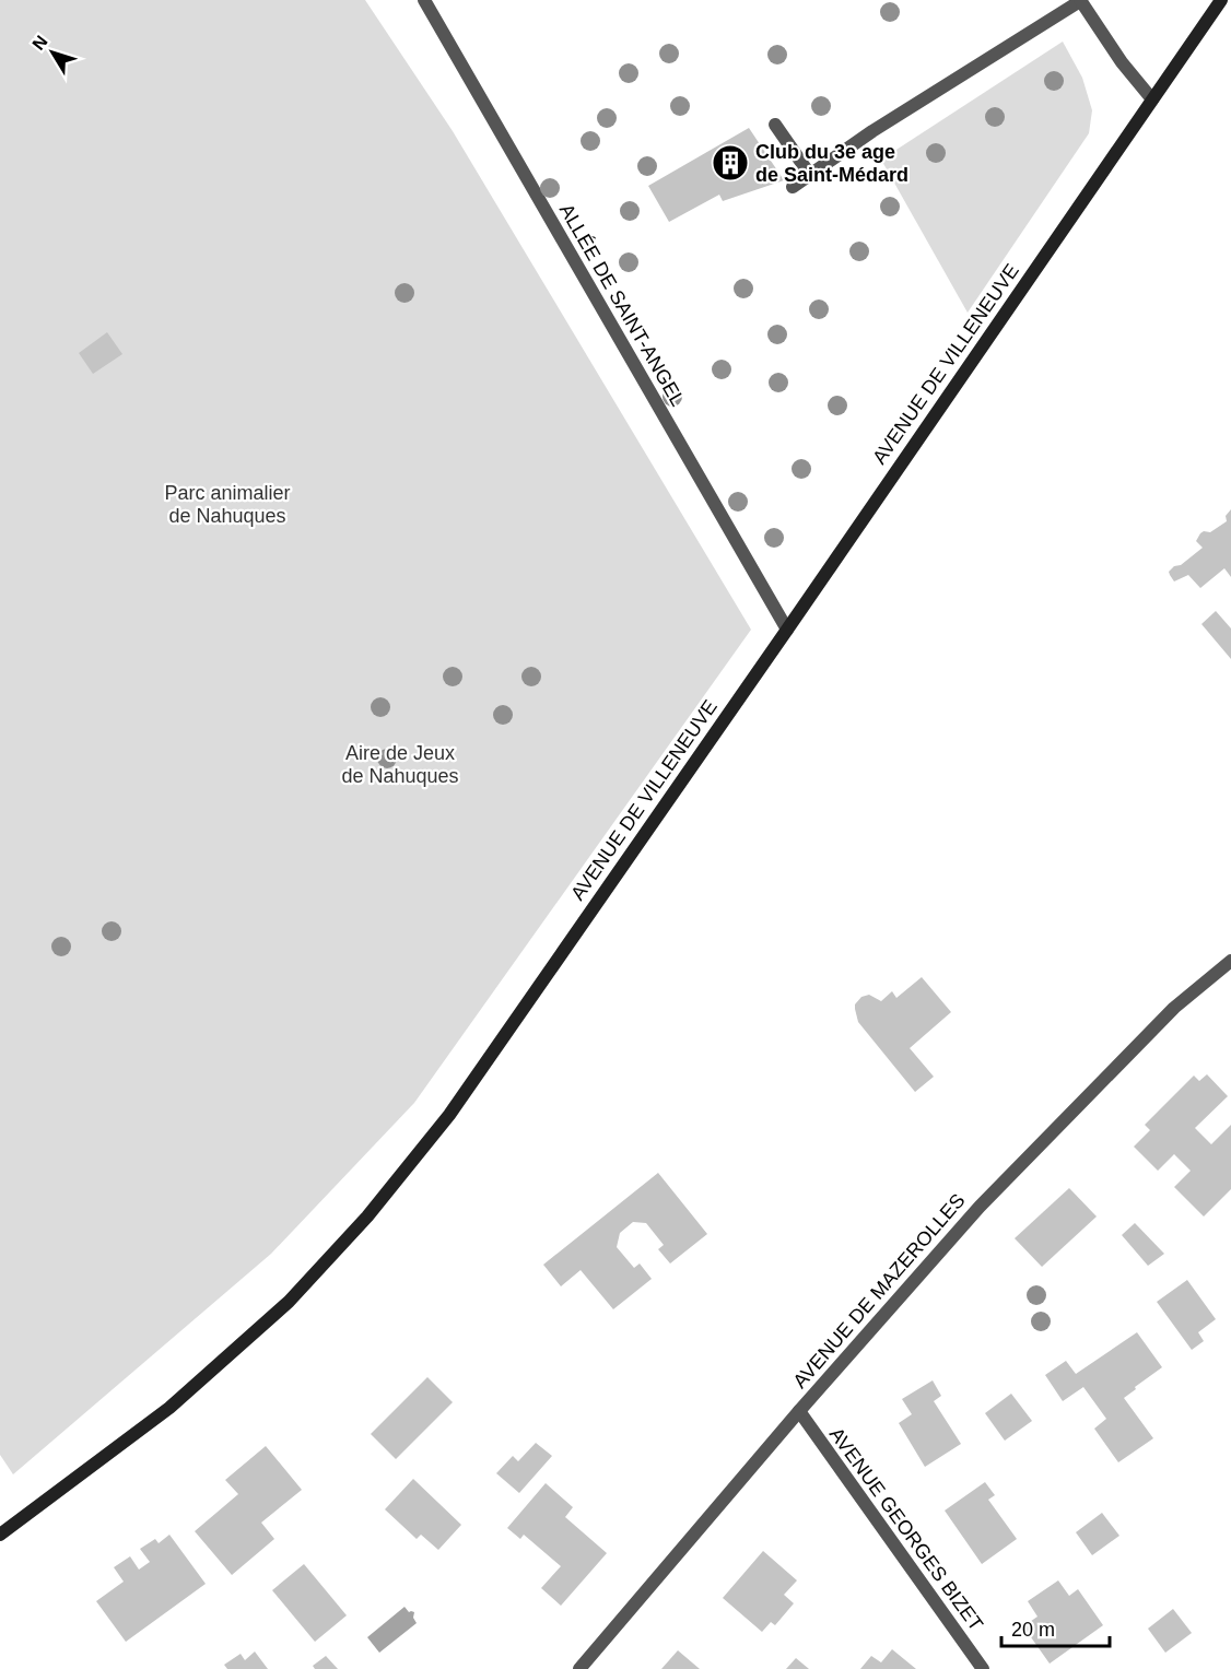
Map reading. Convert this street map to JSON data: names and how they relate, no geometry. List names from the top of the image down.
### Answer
{
  "streets": {
    "main road": ["AVENUE DE VILLENEUVE"],
    "street": ["ALLÉE DE SAINT-ANGEL", "AVENUE DE MAZEROLLES", "AVENUE GEORGES BIZET"]
  },
  "crossings": [
    ["ALLÉE DE SAINT-ANGEL", "AVENUE DE VILLENEUVE"],
    ["AVENUE DE MAZEROLLES", "AVENUE GEORGES BIZET"]
  ],
  "parks": ["Parc animalier de Nahuques", "Aire de Jeux de Nahuques"],
  "places": {
    "building": ["Club du 3e age de Saint-Médard"]
  },
  "scale_bar": "20 m",
  "north": "top left"
}
